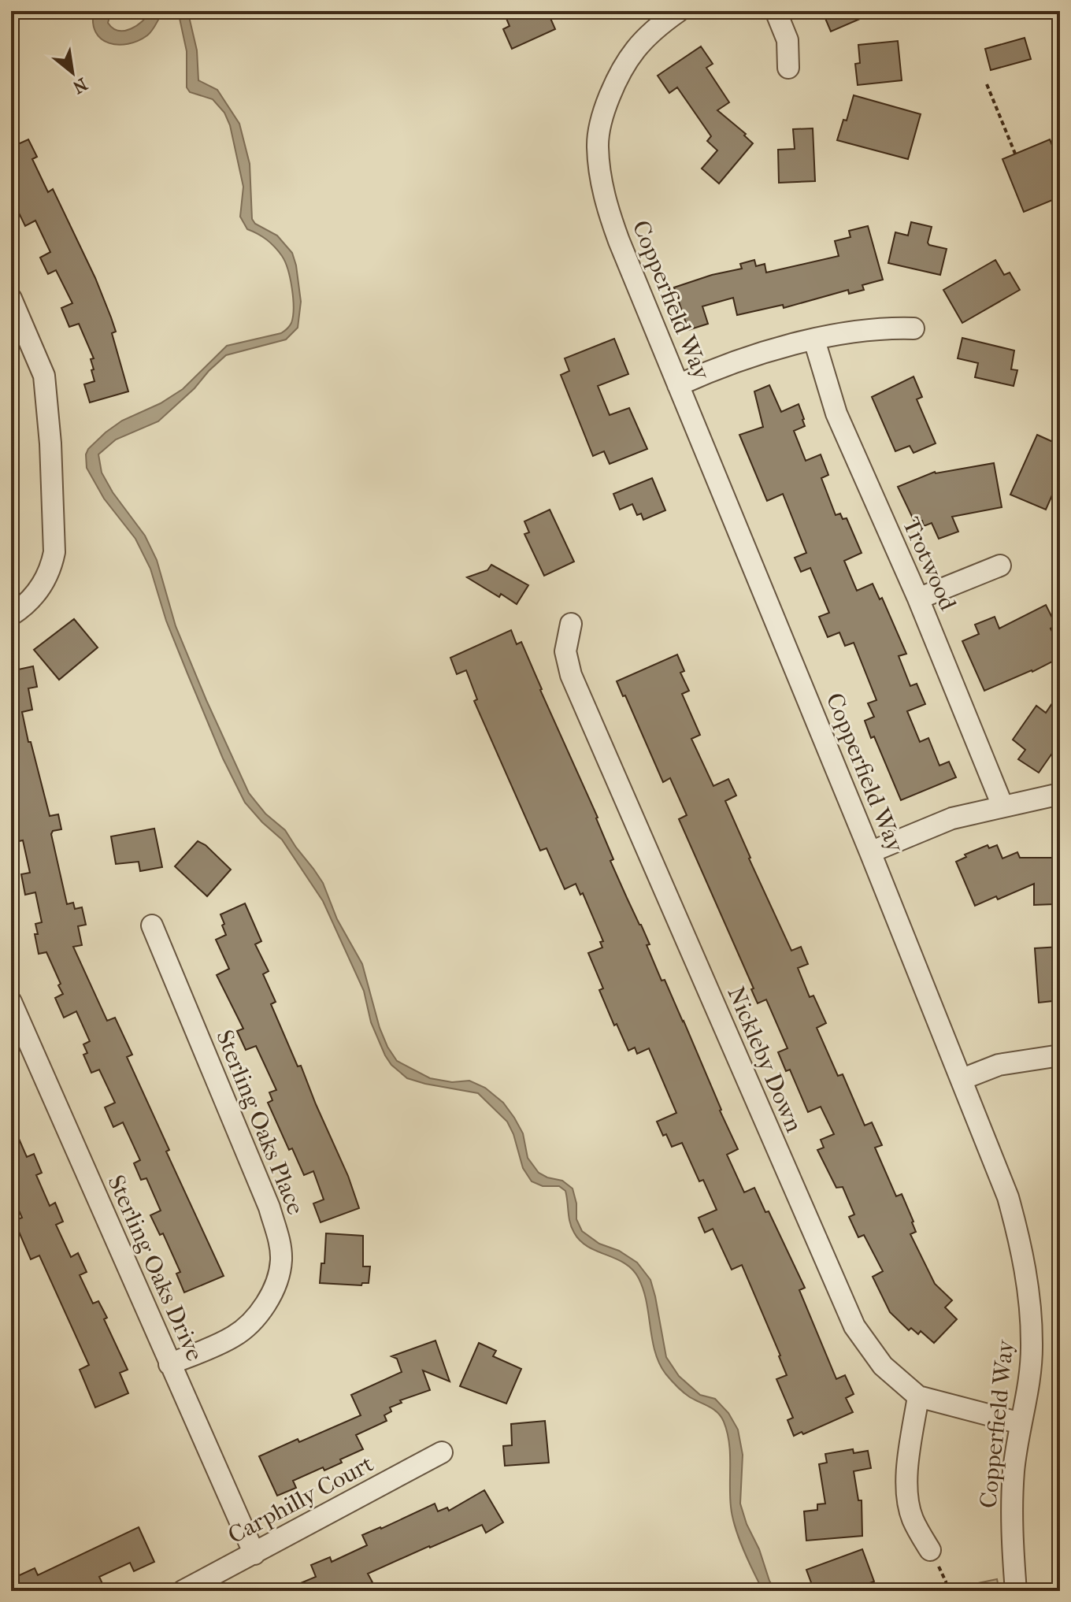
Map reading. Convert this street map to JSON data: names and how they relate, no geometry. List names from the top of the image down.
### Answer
{
  "streets": {
    "street": [
      "Copperfield Way",
      "Trotwood",
      "Nickleby Down",
      "Sterling Oaks Place",
      "Sterling Oaks Drive",
      "Carphilly Court"
    ]
  },
  "crossings": [
    ["Copperfield Way", "Nickleby Down"],
    ["Sterling Oaks Place", "Sterling Oaks Drive"],
    ["Sterling Oaks Drive", "Carphilly Court"]
  ],
  "north": "bottom right"
}
